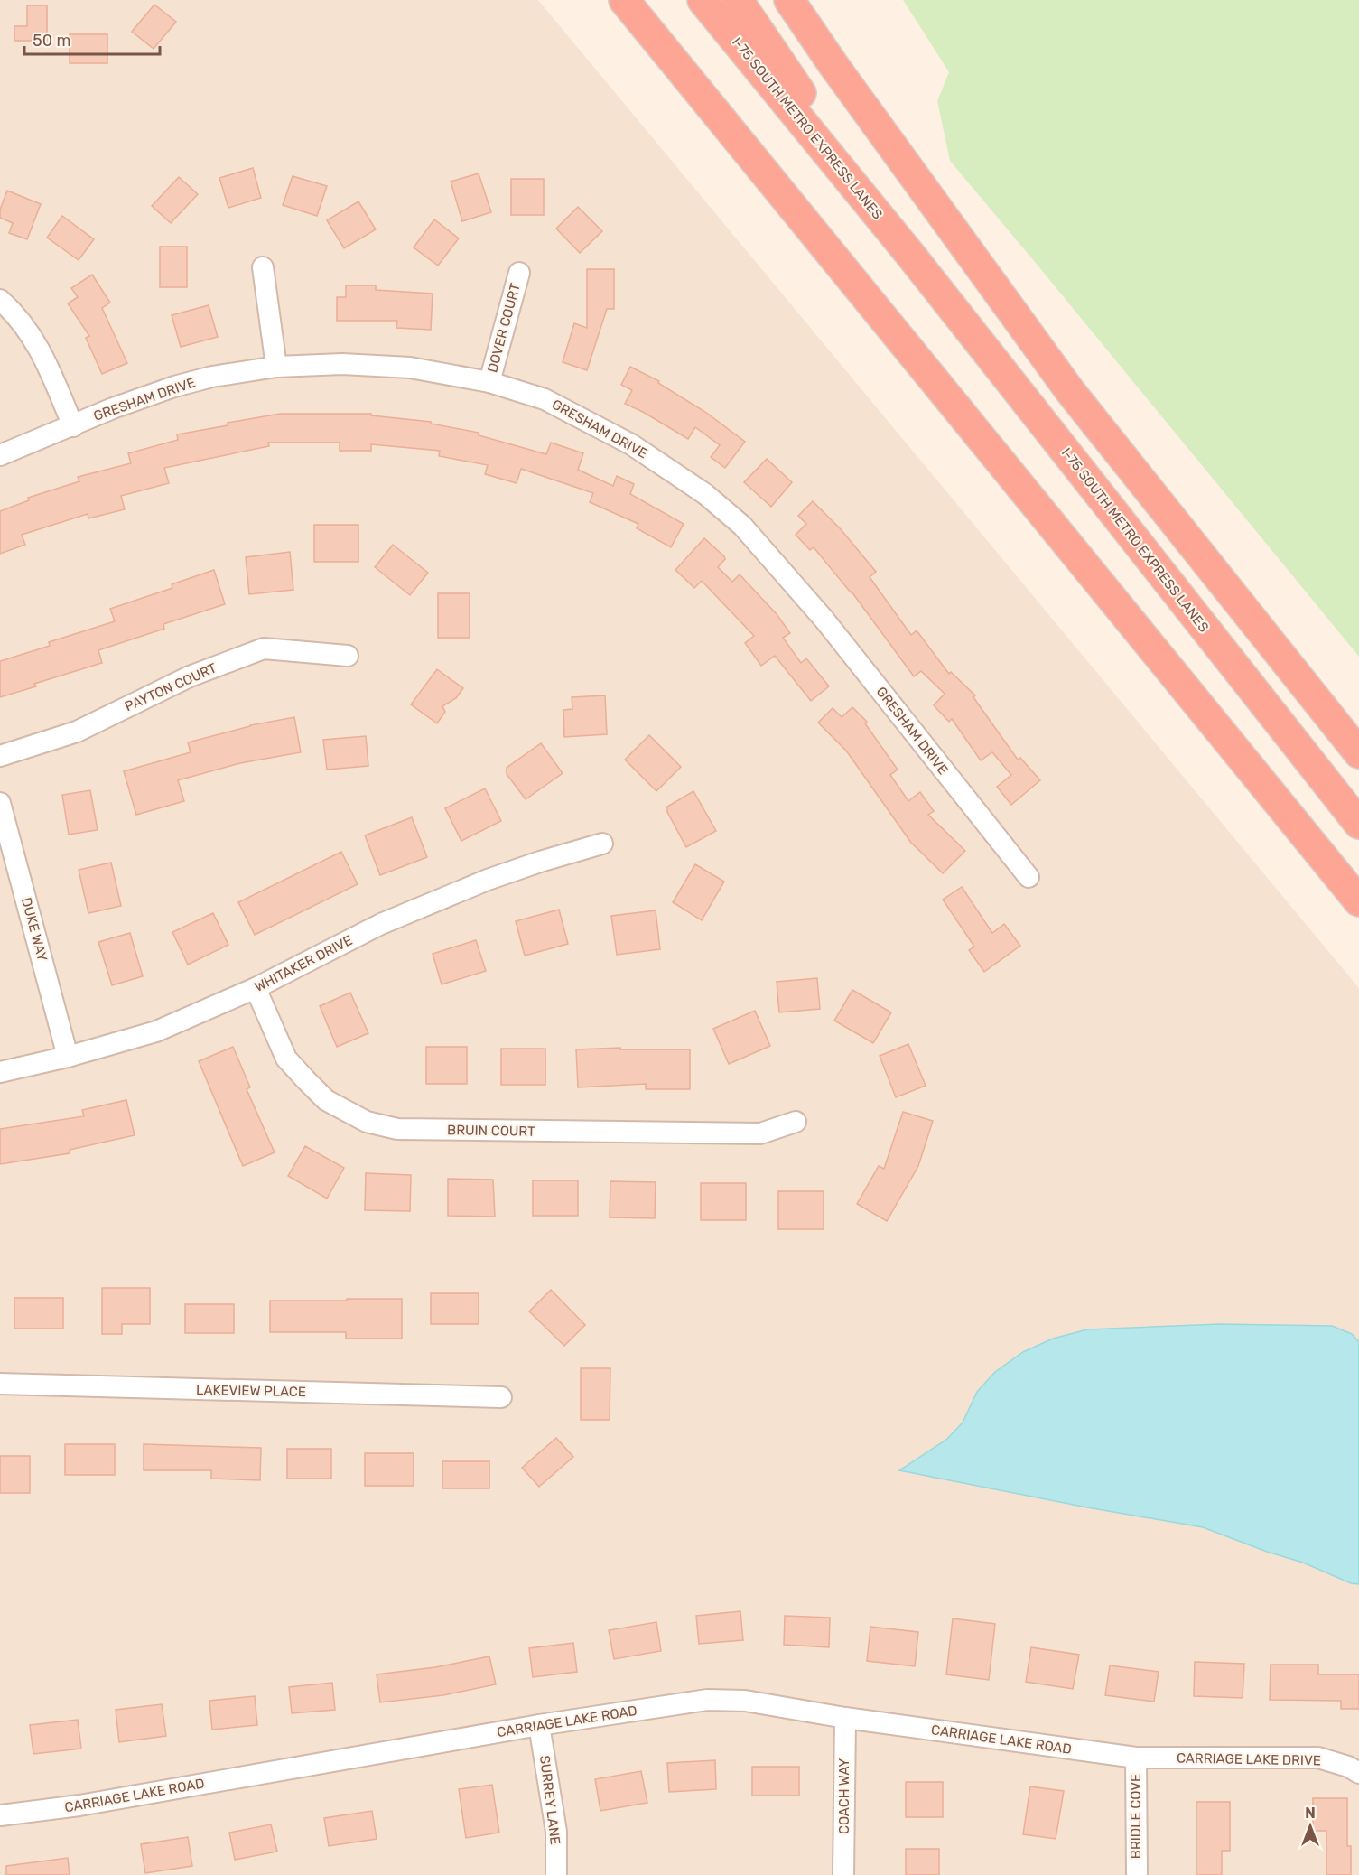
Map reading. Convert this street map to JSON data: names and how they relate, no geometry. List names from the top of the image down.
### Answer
{
  "streets": {
    "highway": ["I-75 SOUTH METRO EXPRESS LANES"],
    "street": [
      "DOVER COURT",
      "GRESHAM DRIVE",
      "PAYTON COURT",
      "DUKE WAY",
      "WHITAKER DRIVE",
      "BRUIN COURT",
      "LAKEVIEW PLACE",
      "CARRIAGE LAKE ROAD",
      "CARRIAGE LAKE DRIVE",
      "COACH WAY",
      "SURREY LANE",
      "BRIDLE COVE"
    ]
  },
  "crossings": [
    ["DOVER COURT", "GRESHAM DRIVE"],
    ["DUKE WAY", "WHITAKER DRIVE"],
    ["WHITAKER DRIVE", "BRUIN COURT"],
    ["CARRIAGE LAKE ROAD", "CARRIAGE LAKE DRIVE"],
    ["CARRIAGE LAKE ROAD", "COACH WAY"],
    ["CARRIAGE LAKE ROAD", "SURREY LANE"],
    ["CARRIAGE LAKE ROAD", "BRIDLE COVE"],
    ["CARRIAGE LAKE DRIVE", "BRIDLE COVE"]
  ],
  "scale_bar": "50 m",
  "north": "top"
}
